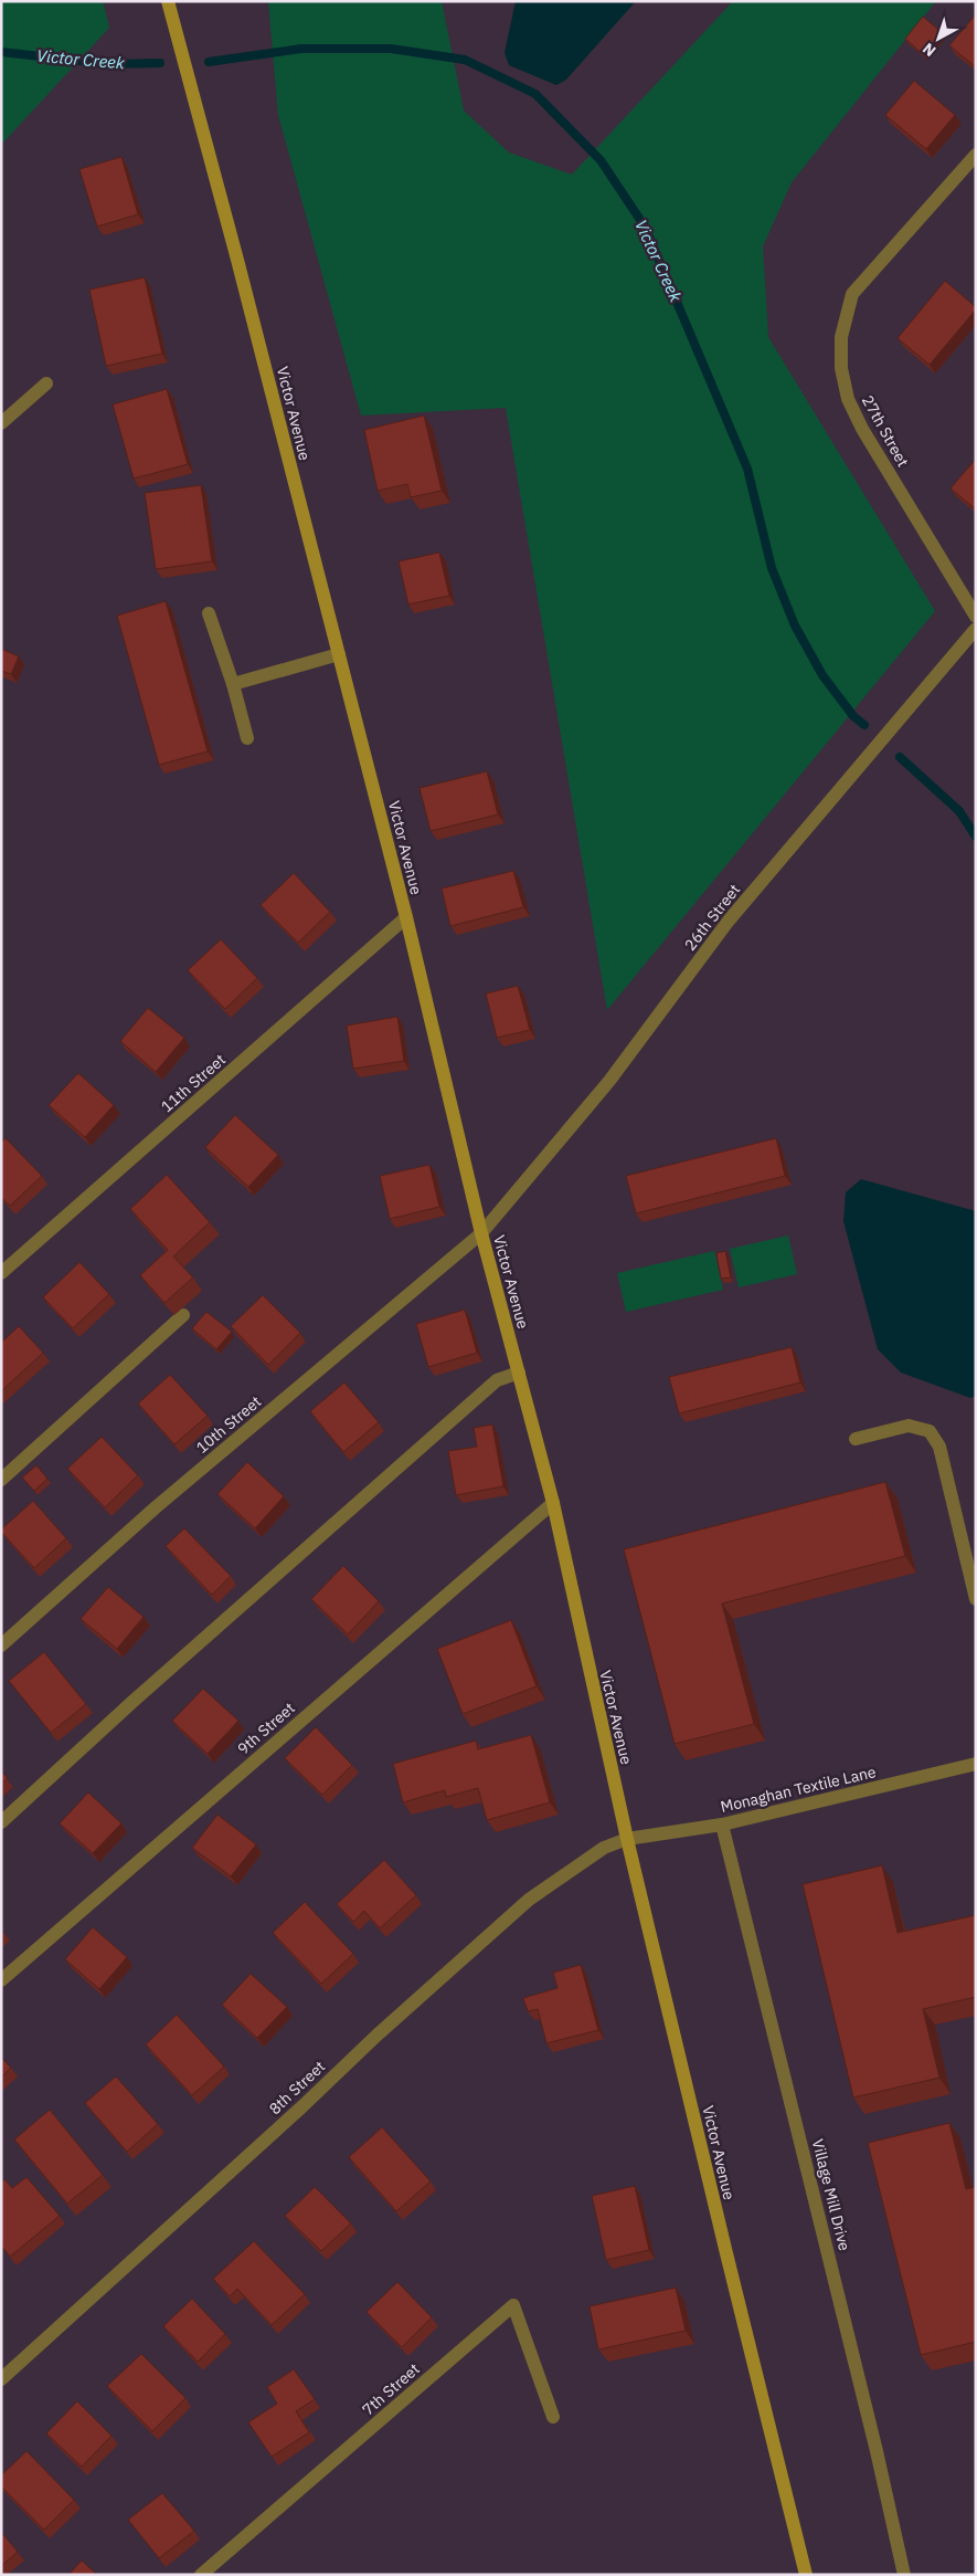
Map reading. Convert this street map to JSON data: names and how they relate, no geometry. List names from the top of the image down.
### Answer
{
  "streets": {
    "street": [
      "Victor Avenue",
      "27th Street",
      "26th Street",
      "11th Street",
      "10th Street",
      "9th Street",
      "Monaghan Textile Lane",
      "8th Street",
      "Village Mill Drive",
      "7th Street"
    ]
  },
  "crossings": [
    ["Victor Avenue", "26th Street"],
    ["Victor Avenue", "11th Street"],
    ["Victor Avenue", "10th Street"],
    ["Victor Avenue", "9th Street"],
    ["Victor Avenue", "Monaghan Textile Lane"],
    ["Victor Avenue", "8th Street"],
    ["26th Street", "10th Street"],
    ["Monaghan Textile Lane", "8th Street"],
    ["Monaghan Textile Lane", "Village Mill Drive"]
  ],
  "water": ["Victor Creek"],
  "north": "bottom left"
}
